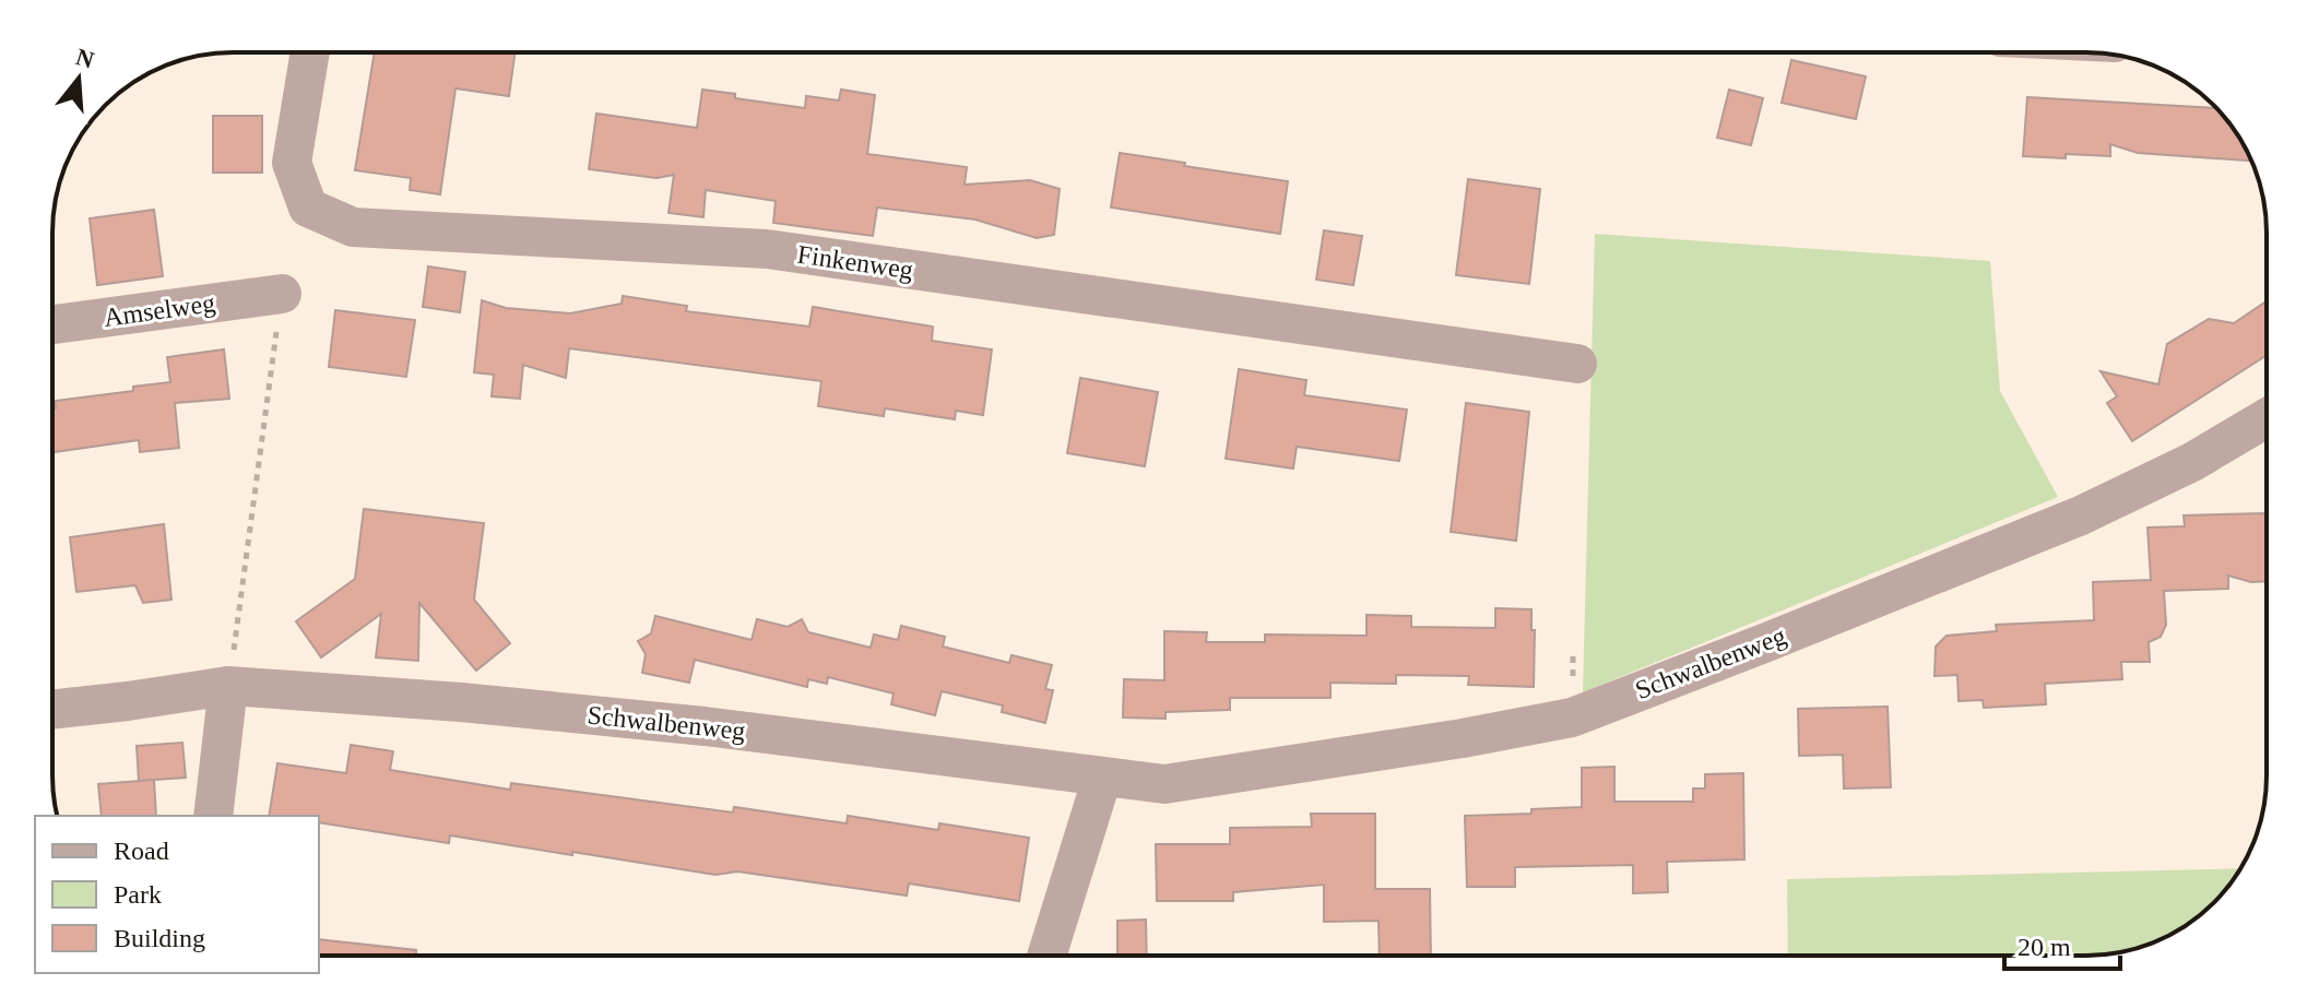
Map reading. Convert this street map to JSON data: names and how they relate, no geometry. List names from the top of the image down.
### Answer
{
  "streets": {
    "street": ["Finkenweg", "Amselweg", "Schwalbenweg"]
  },
  "legend": ["Road", "Park", "Building"],
  "scale_bar": "20 m",
  "north": "top"
}
